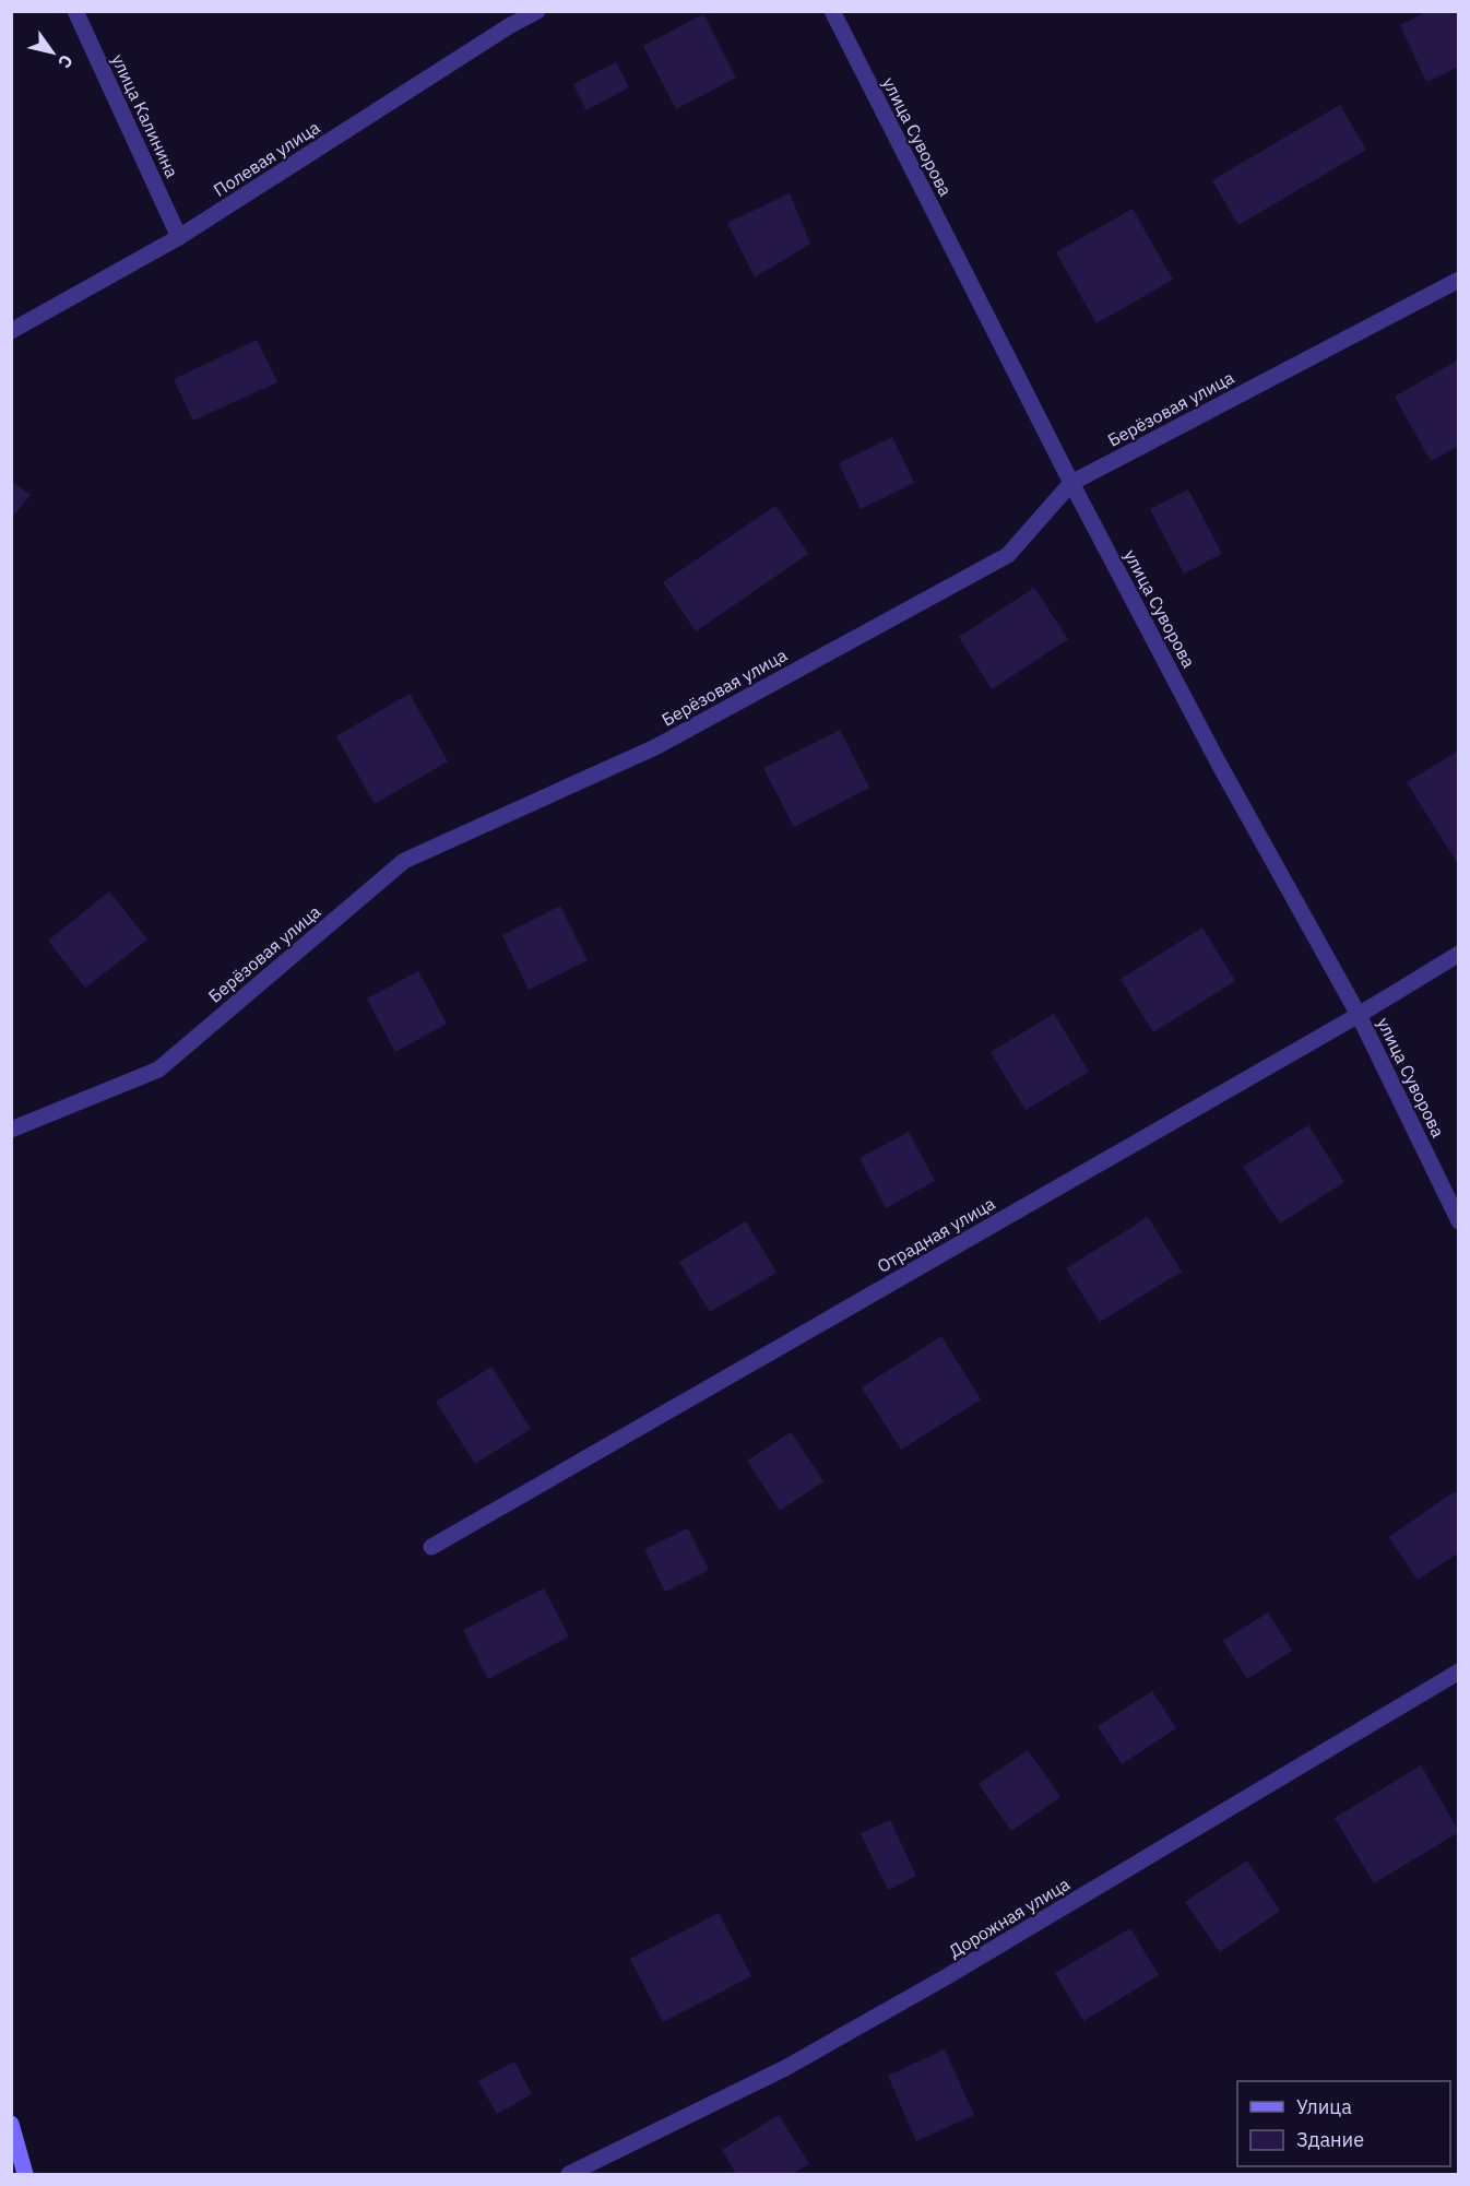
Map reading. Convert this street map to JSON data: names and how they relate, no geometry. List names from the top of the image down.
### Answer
{
  "streets": {
    "street": [
      "улица Калинина",
      "улица Суворова",
      "Полевая улица",
      "Берёзовая улица",
      "Отрадная улица",
      "Дорожная улица"
    ]
  },
  "crossings": [
    ["улица Калинина", "Полевая улица"],
    ["улица Суворова", "Берёзовая улица"],
    ["улица Суворова", "Отрадная улица"]
  ],
  "legend": ["Улица", "Здание"],
  "north": "bottom right"
}
